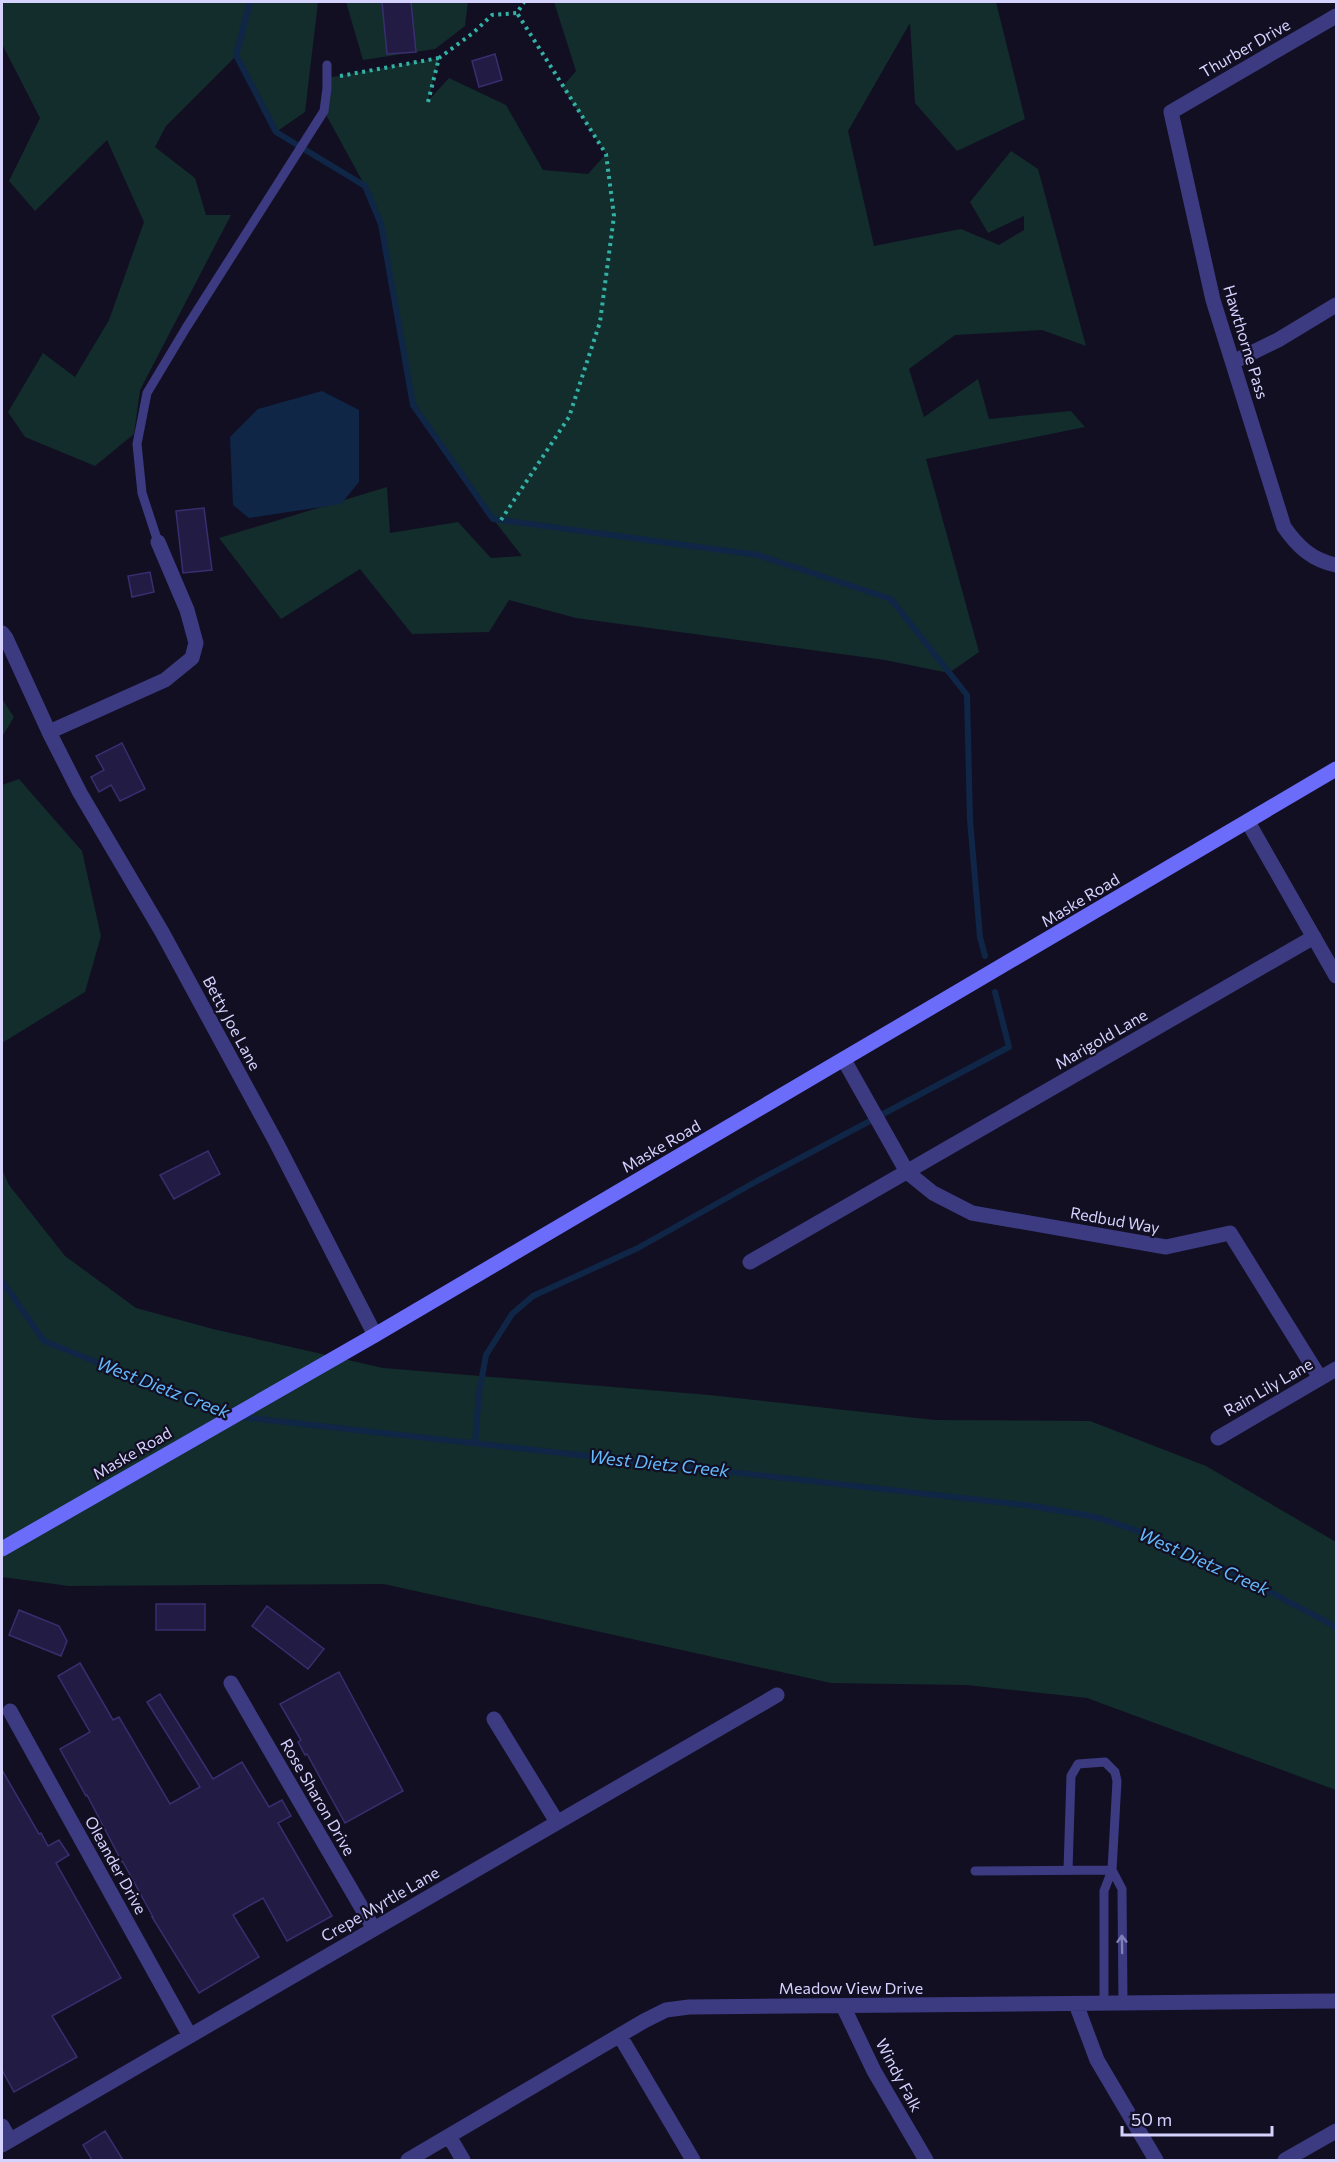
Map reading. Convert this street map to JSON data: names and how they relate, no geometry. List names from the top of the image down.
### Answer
{
  "streets": {
    "street": [
      "Thurber Drive",
      "Hawthorne Pass",
      "Maske Road",
      "Betty Joe Lane",
      "Marigold Lane",
      "Redbud Way",
      "Rain Lily Lane",
      "Rose Sharon Drive",
      "Oleander Drive",
      "Crepe Myrtle Lane",
      "Meadow View Drive",
      "Windy Falk"
    ]
  },
  "crossings": [
    ["Thurber Drive", "Hawthorne Pass"],
    ["Maske Road", "Betty Joe Lane"],
    ["Marigold Lane", "Redbud Way"],
    ["Redbud Way", "Rain Lily Lane"],
    ["Rose Sharon Drive", "Crepe Myrtle Lane"],
    ["Oleander Drive", "Crepe Myrtle Lane"],
    ["Meadow View Drive", "Windy Falk"]
  ],
  "water": ["West Dietz Creek"],
  "scale_bar": "50 m"
}
